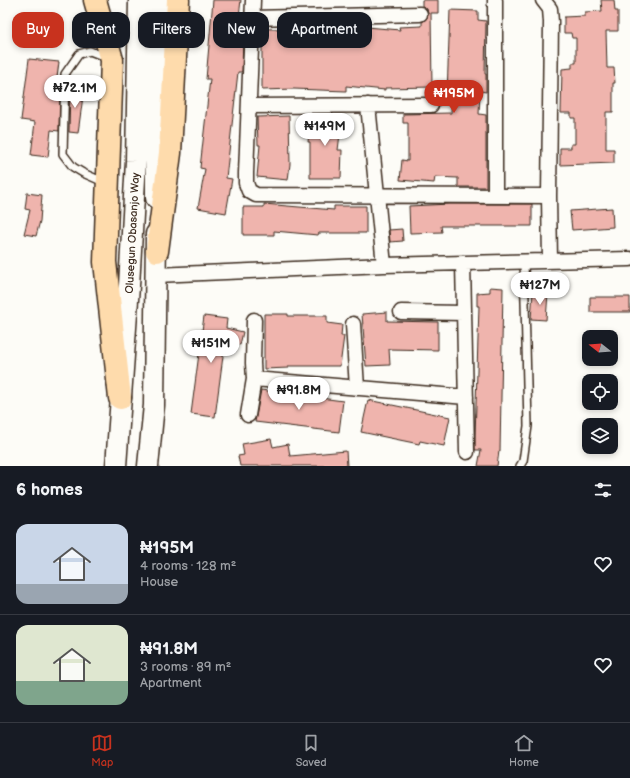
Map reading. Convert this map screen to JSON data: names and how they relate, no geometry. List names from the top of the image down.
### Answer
{
  "streets": {
    "main road": ["Olusegun Obasanjo Way"]
  },
  "north": "left",
  "page": {
    "chip": [
      "Buy",
      "Rent",
      "Filters",
      "New",
      "Apartment"
    ],
    "price": [
      "₦72.1M",
      "₦195M",
      "₦149M",
      "₦127M",
      "₦151M",
      "₦91.8M"
    ],
    "heading": "6 homes",
    "list": [
      {
        "name": "₦195M",
        "note": "4 rooms · 128 m² · House"
      },
      {
        "name": "₦91.8M",
        "note": "3 rooms · 89 m² · Apartment"
      }
    ],
    "tabs": ["Map", "Saved", "Home"]
  }
}
